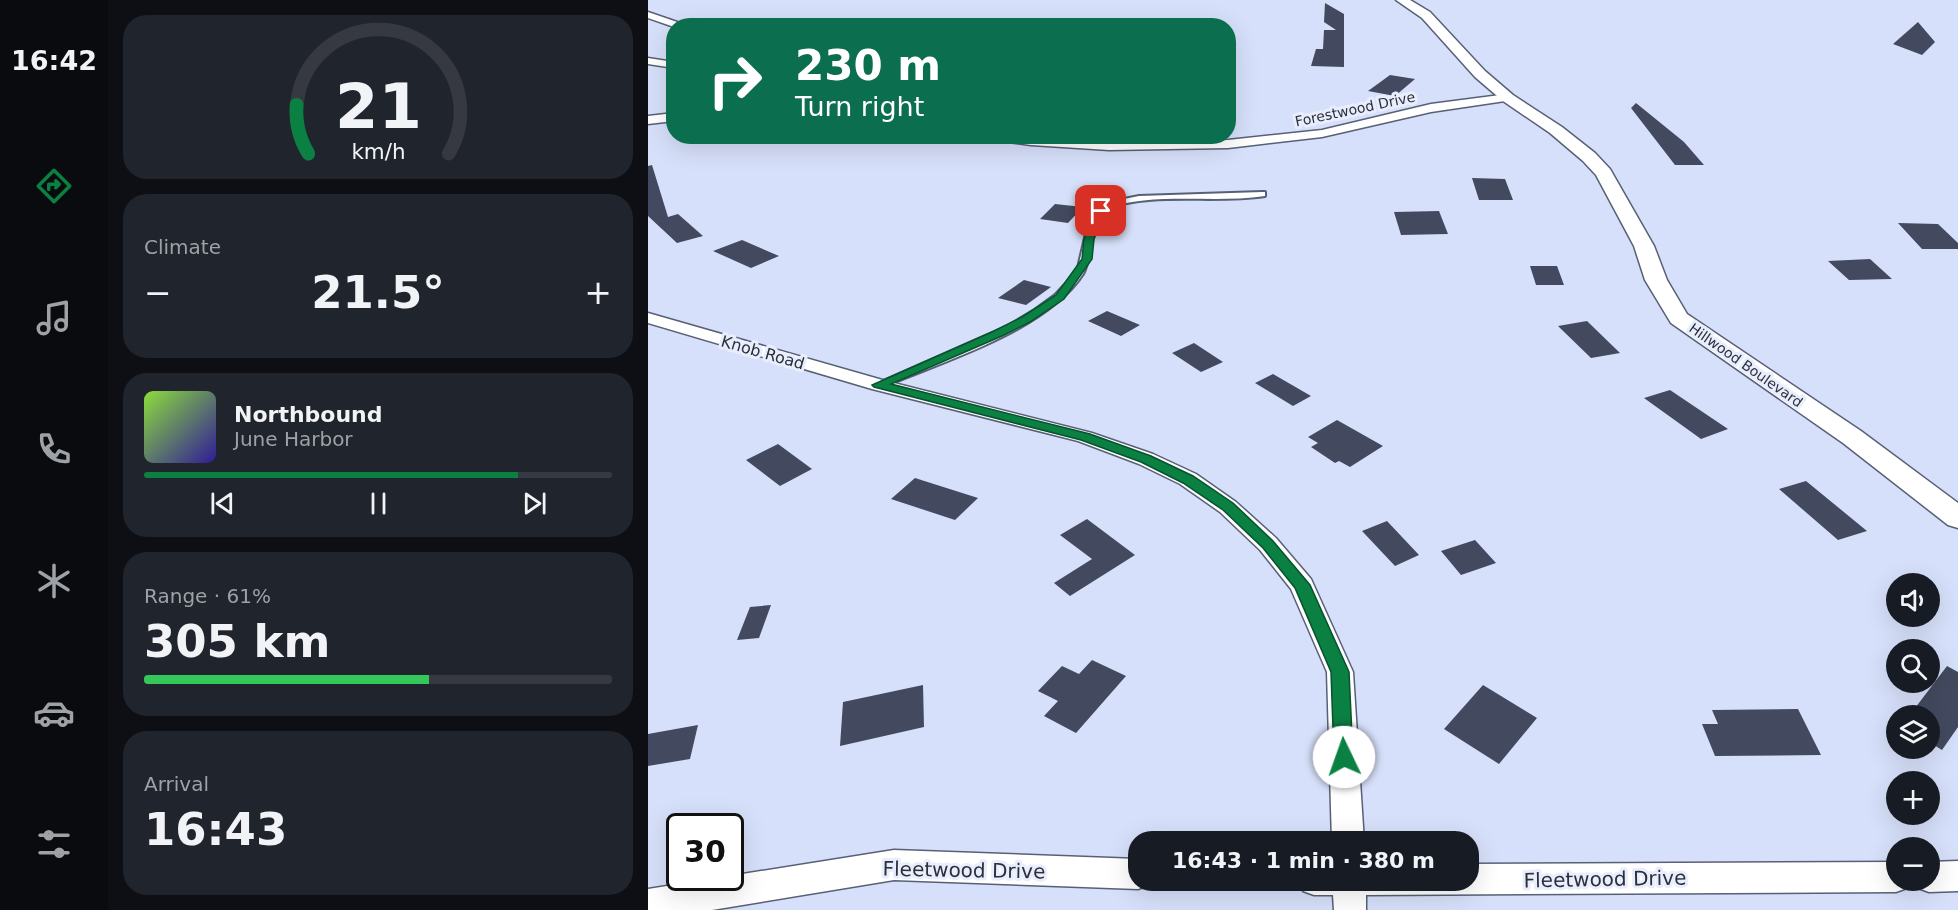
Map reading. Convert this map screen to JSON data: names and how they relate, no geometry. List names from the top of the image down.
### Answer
{
  "streets": {
    "street": [
      "Forestwood Drive",
      "Knob Road",
      "Hillwood Boulevard",
      "Fleetwood Drive"
    ]
  },
  "crossings": [
    ["Forestwood Drive", "Hillwood Boulevard"]
  ],
  "page": {
    "tabs": "16:42",
    "turn": ["230 m", "Turn right"],
    "tile": [
      "Climate",
      ["Range · 61%", "305 km"],
      ["Arrival", "16:43"]
    ],
    "heat": ["−", "21.5°", "+"],
    "song": ["Northbound", "June Harbor"],
    "map_buttons": ["+", "−"],
    "limit": "30",
    "trip": "16:43 · 1 min · 380 m",
    "gauge": ["21", "km/h"]
  }
}
